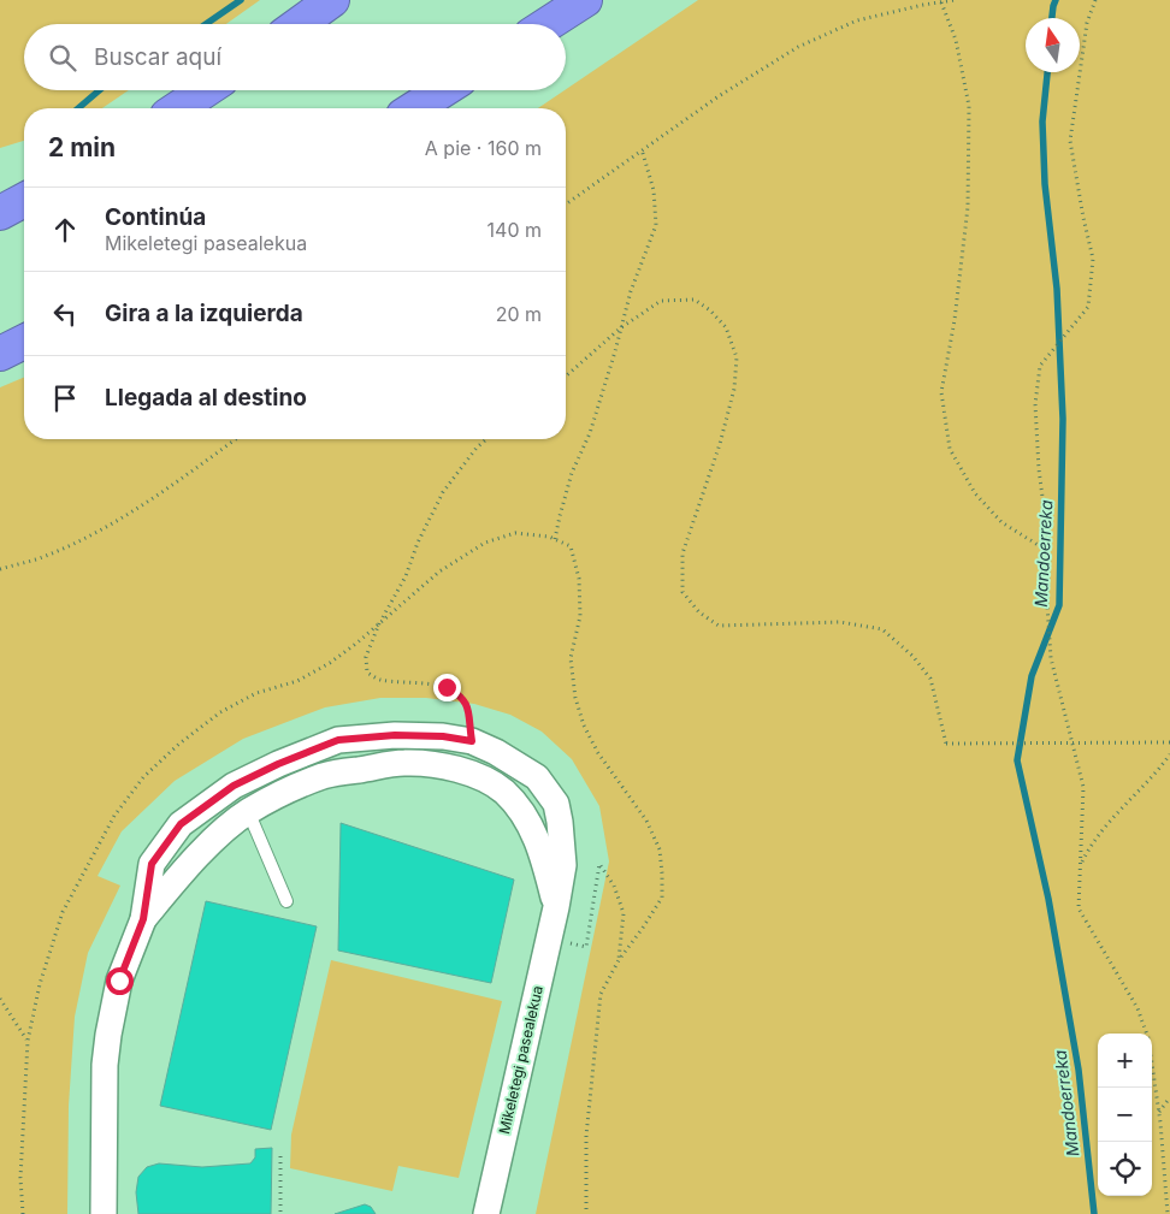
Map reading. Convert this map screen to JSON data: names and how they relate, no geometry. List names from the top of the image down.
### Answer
{
  "streets": {
    "street": ["Mikeletegi pasealekua"]
  },
  "water": ["Mandoerreka"],
  "north": "top",
  "page": {
    "search": "Buscar aquí",
    "heading": ["2 min", "A pie · 160 m"],
    "list": [
      ["Continúa", "Mikeletegi pasealekua", "140 m"],
      ["Gira a la izquierda", "20 m"],
      "Llegada al destino"
    ],
    "map_buttons": ["+", "−"]
  }
}
